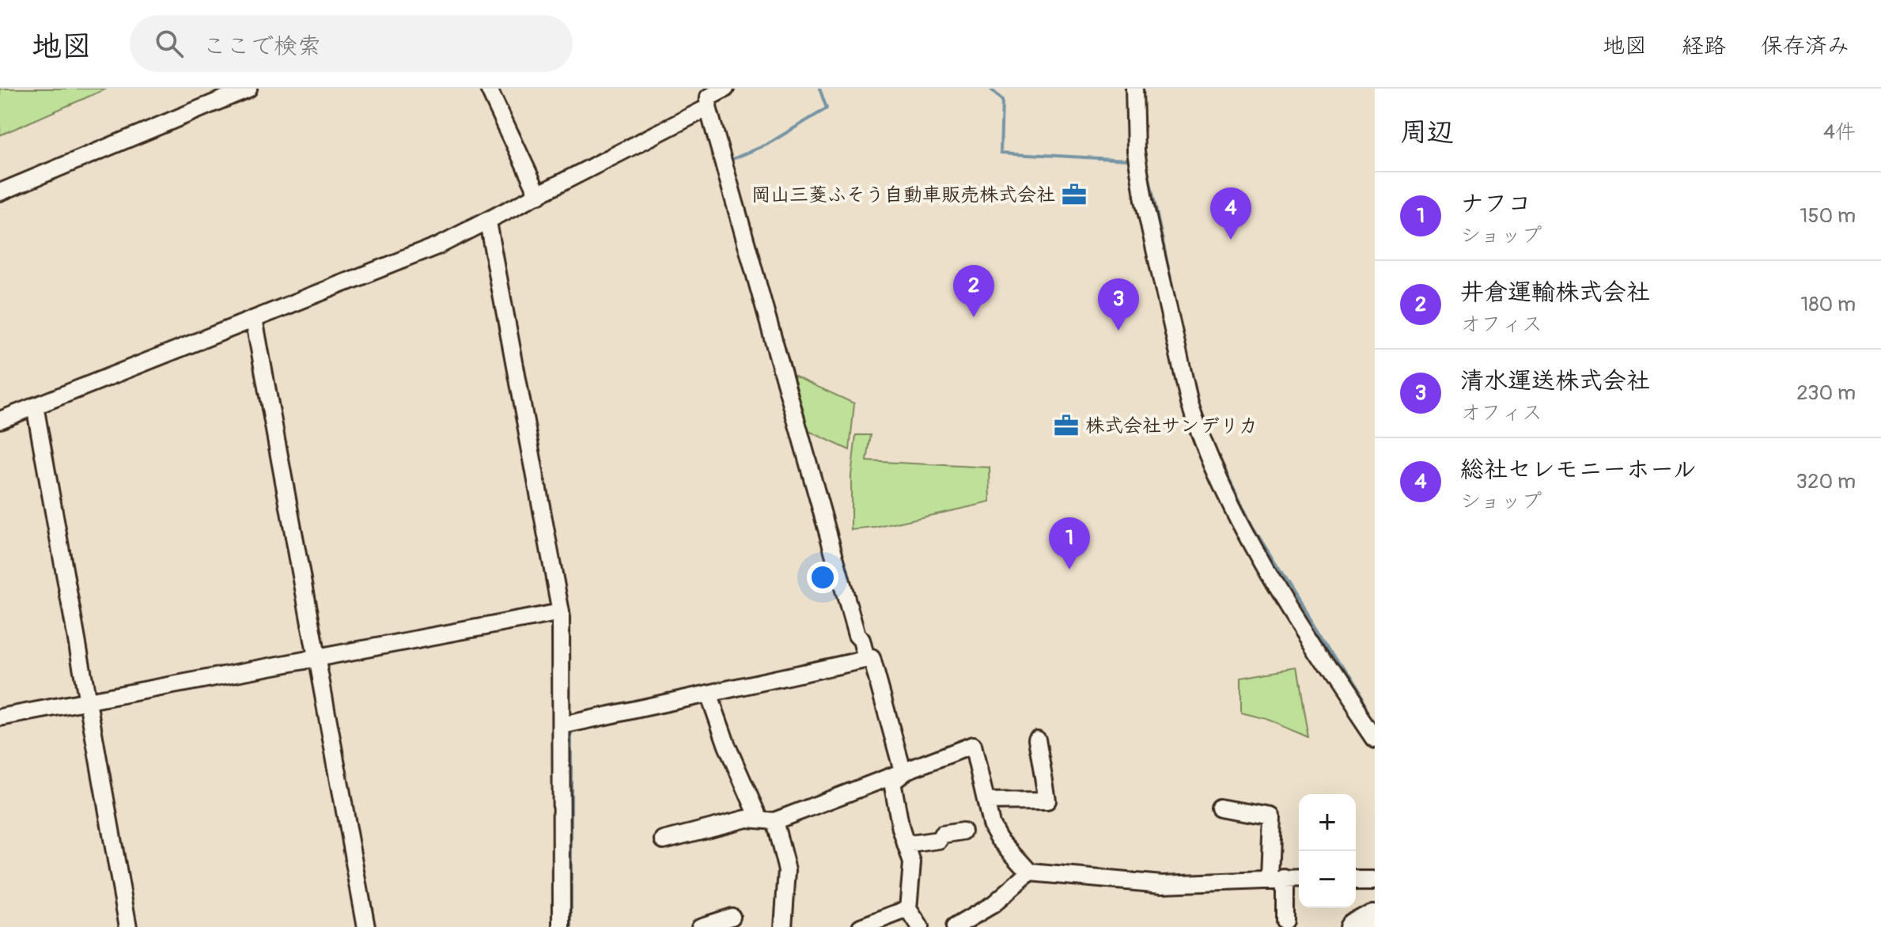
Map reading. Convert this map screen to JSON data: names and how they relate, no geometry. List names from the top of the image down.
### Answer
{
  "places": {
    "office": ["岡山三菱ふそう自動車販売株式会社", "株式会社サンデリカ"]
  },
  "page": {
    "header": "地図",
    "search": "ここで検索",
    "nav": ["地図", "経路", "保存済み"],
    "heading": ["周辺", "4件"],
    "list": [
      {
        "mark": "1",
        "name": "ナフコ",
        "note": "ショップ",
        "value": "150 m"
      },
      {
        "mark": "2",
        "name": "井倉運輸株式会社",
        "note": "オフィス",
        "value": "180 m"
      },
      {
        "mark": "3",
        "name": "清水運送株式会社",
        "note": "オフィス",
        "value": "230 m"
      },
      {
        "mark": "4",
        "name": "総社セレモニーホール",
        "note": "ショップ",
        "value": "320 m"
      }
    ],
    "pins": [
      "4",
      "2",
      "3",
      "1"
    ],
    "map_buttons": ["+", "−"]
  }
}
